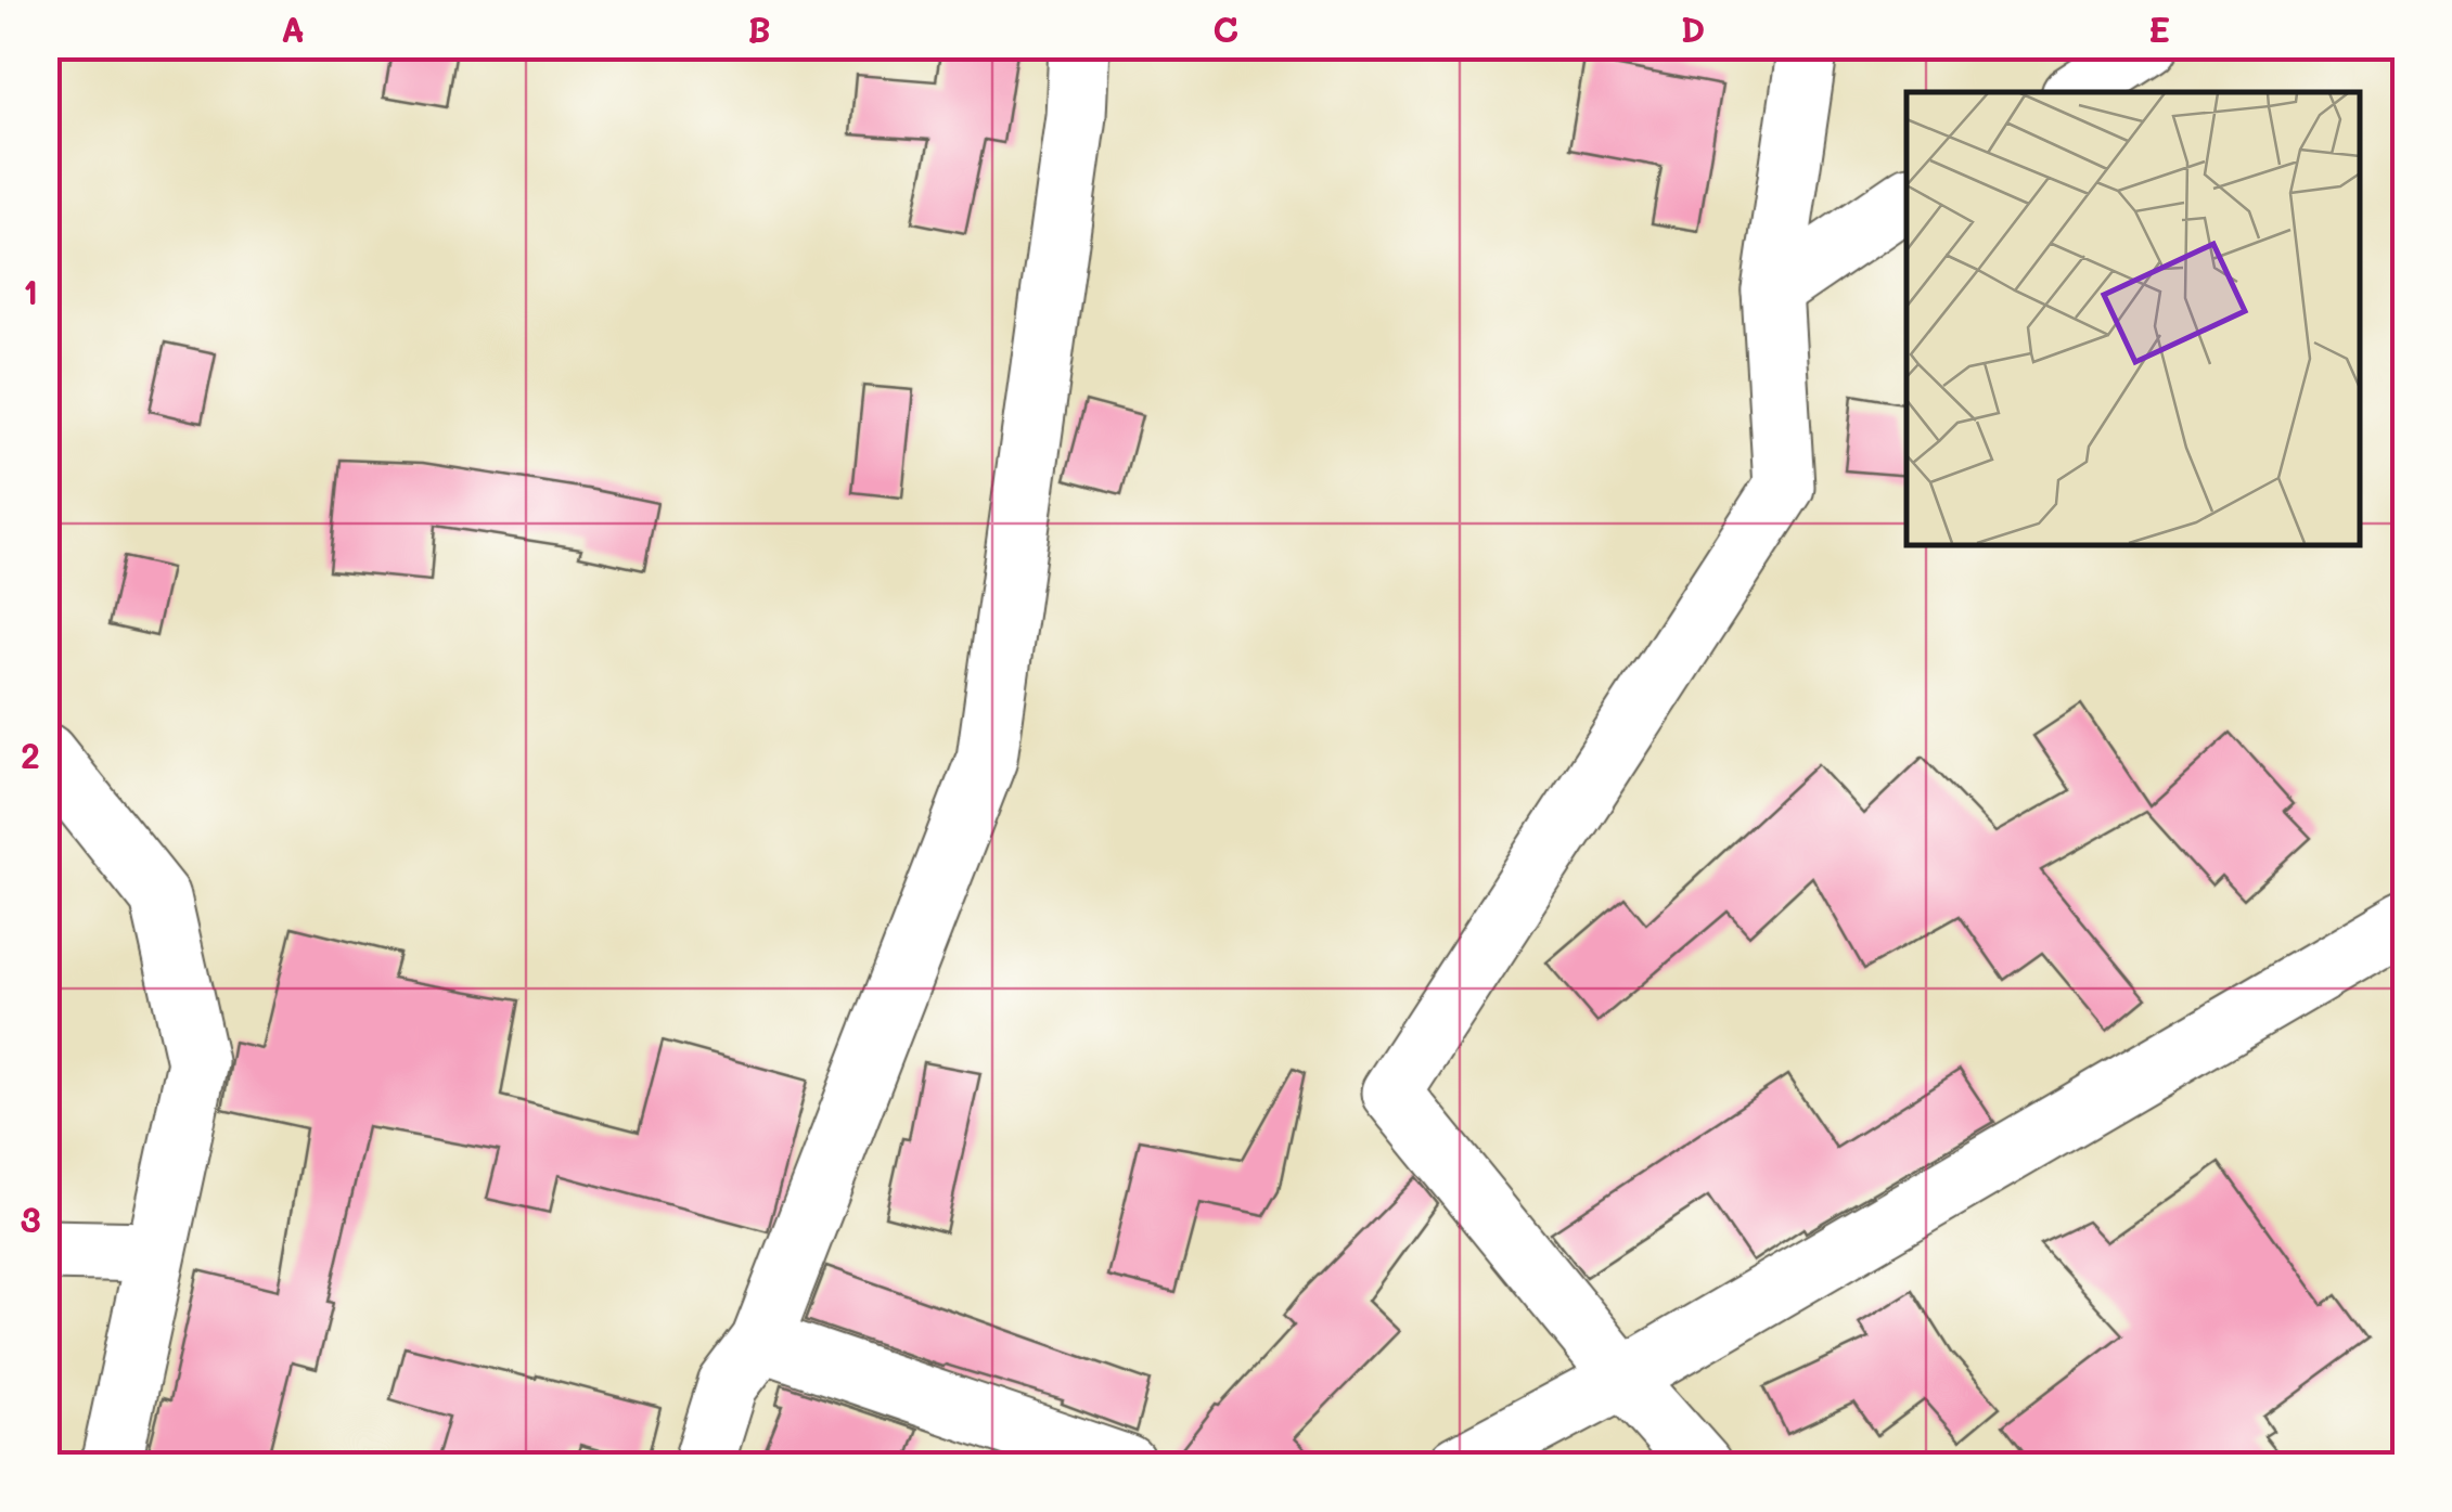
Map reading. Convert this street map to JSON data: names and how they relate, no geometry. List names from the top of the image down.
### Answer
{
  "grid": {
    "columns": [
      "A",
      "B",
      "C",
      "D",
      "E"
    ],
    "rows": ["1", "2", "3"]
  }
}
